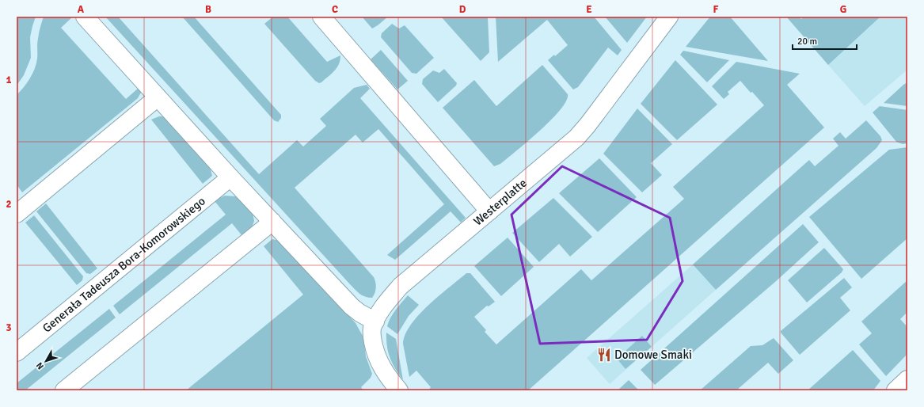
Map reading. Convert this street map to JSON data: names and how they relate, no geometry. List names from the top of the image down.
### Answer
{
  "streets": {
    "street": ["Westerplatte", "Generała Tadeusza Bora-Komorowskiego"]
  },
  "places": {
    "restaurant": ["Domowe Smaki"]
  },
  "scale_bar": "20 m",
  "north": "bottom left",
  "grid": {
    "columns": [
      "A",
      "B",
      "C",
      "D",
      "E",
      "F",
      "G"
    ],
    "rows": ["1", "2", "3"]
  }
}
